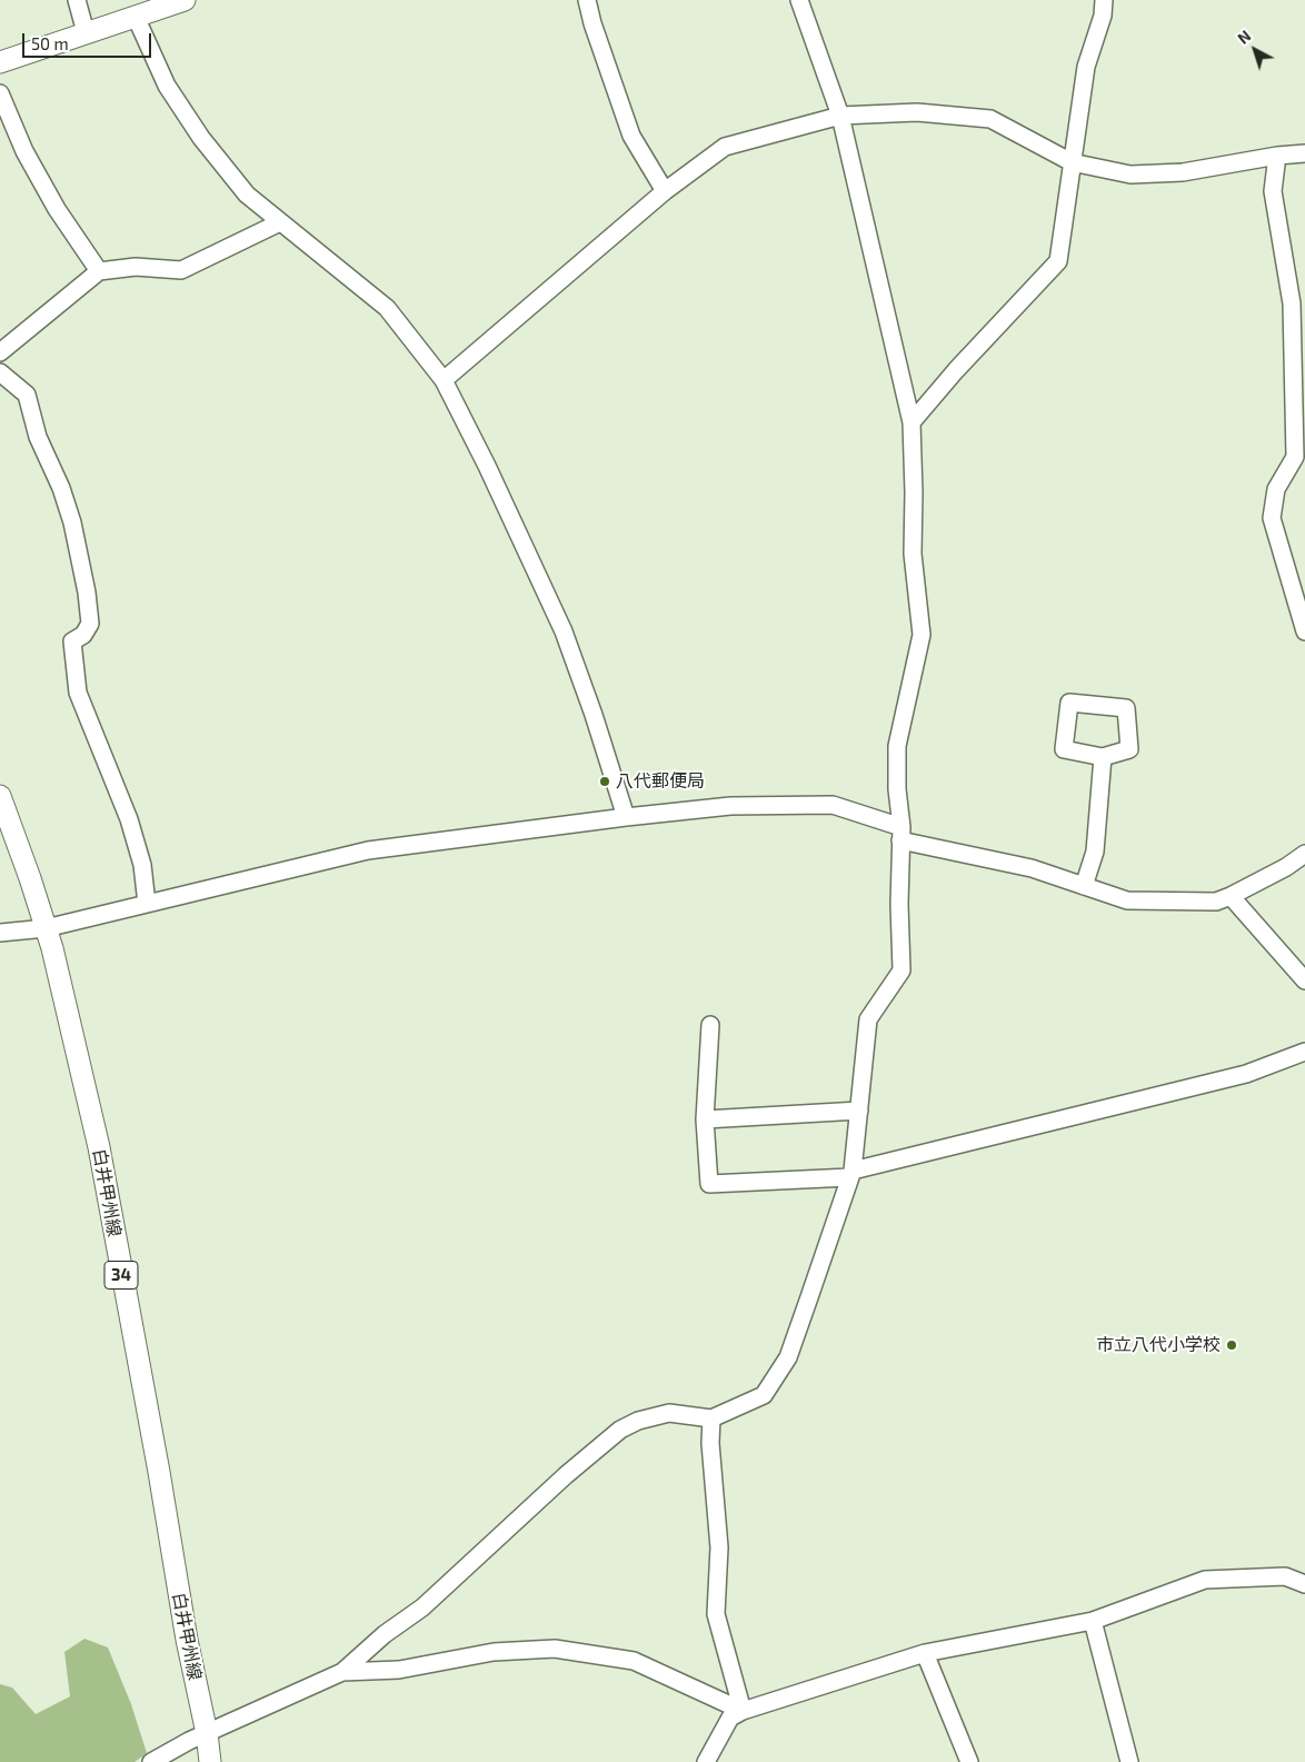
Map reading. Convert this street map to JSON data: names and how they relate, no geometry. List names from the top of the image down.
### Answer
{
  "streets": {
    "main road": ["白井甲州線", "34"]
  },
  "places": ["八代郵便局", "市立八代小学校"],
  "scale_bar": "50 m",
  "north": "top left"
}
